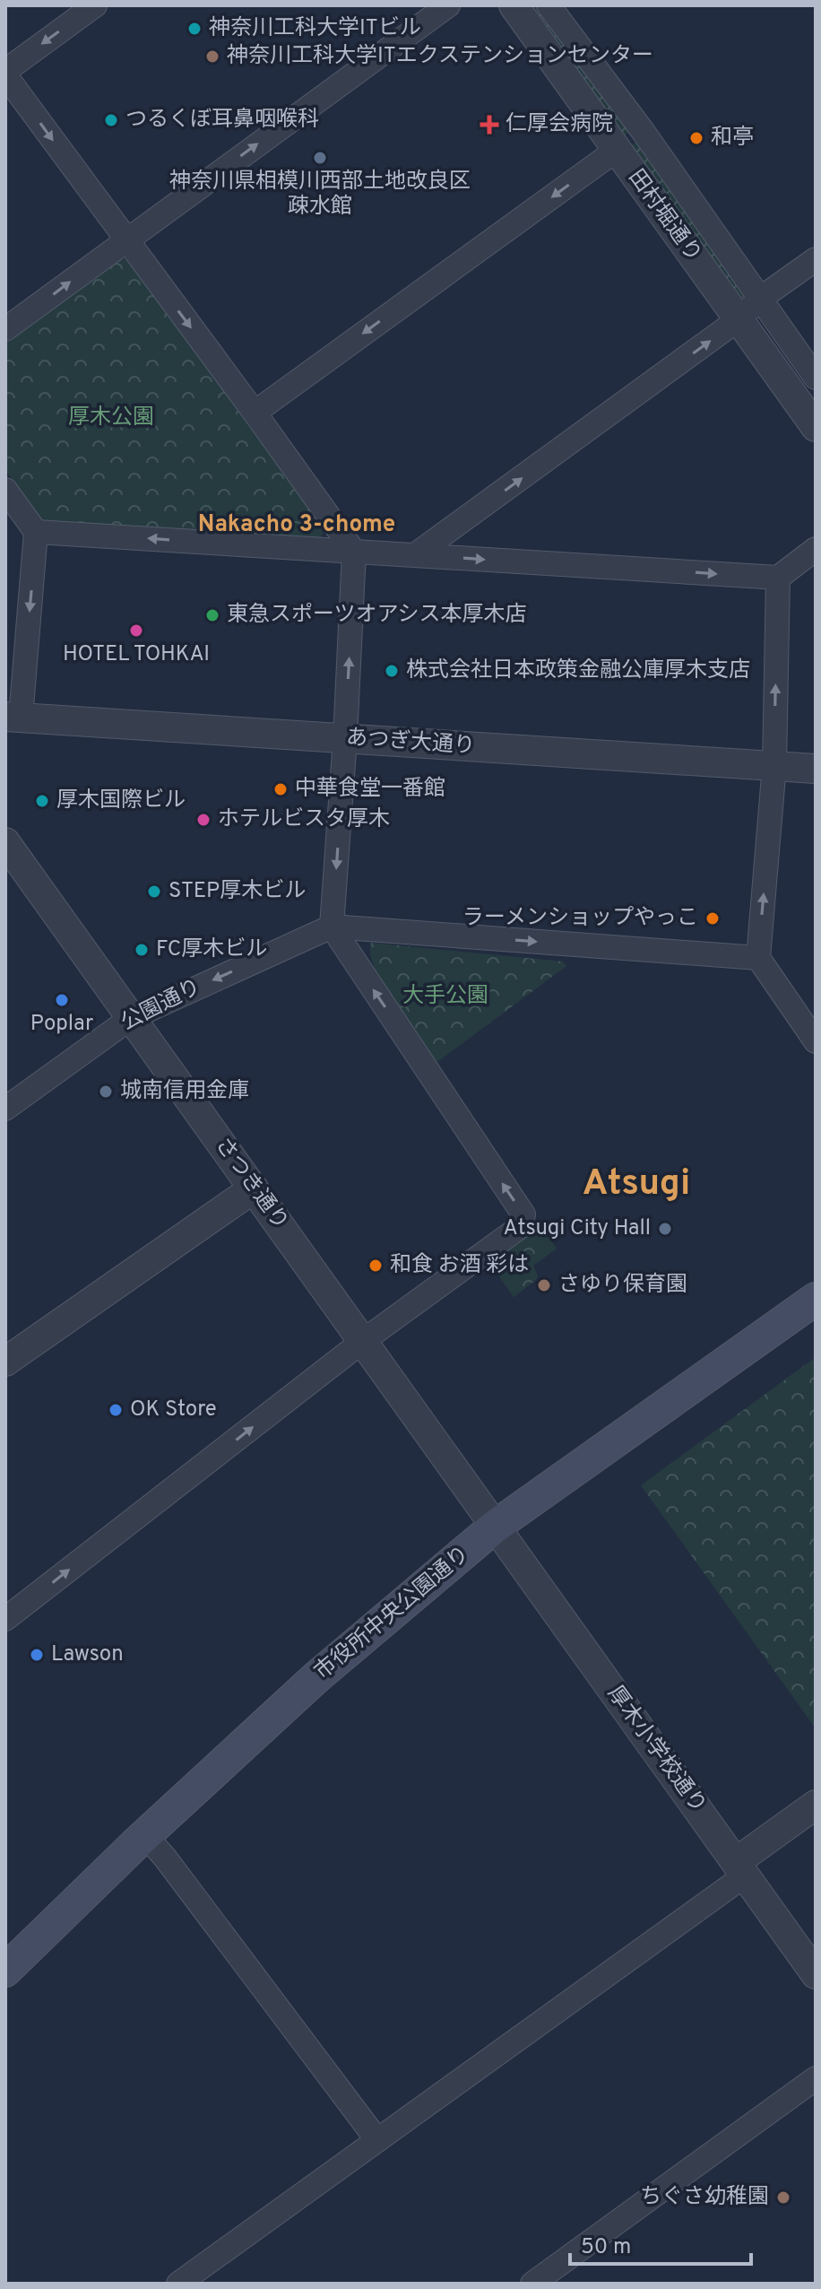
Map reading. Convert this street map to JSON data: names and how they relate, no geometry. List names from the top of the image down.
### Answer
{
  "streets": {
    "main road": ["市役所中央公園通り"],
    "street": [
      "田村堀通り",
      "あつぎ大通り",
      "公園通り",
      "さつき通り",
      "厚木小学校通り"
    ]
  },
  "crossings": [
    ["公園通り", "さつき通り"],
    ["さつき通り", "市役所中央公園通り"],
    ["さつき通り", "厚木小学校通り"],
    ["市役所中央公園通り", "厚木小学校通り"]
  ],
  "one_way": ["公園通り"],
  "districts": ["Nakacho 3-chome", "Atsugi"],
  "parks": ["厚木公園", "大手公園"],
  "places": {
    "other": [
      "神奈川工科大学ITビル",
      "神奈川工科大学ITエクステンションセンター",
      "つるくぼ耳鼻咽喉科",
      "和亭",
      "神奈川県相模川西部土地改良区 疎水館",
      "東急スポーツオアシス本厚木店",
      "HOTEL TOHKAI",
      "株式会社日本政策金融公庫厚木支店",
      "中華食堂一番館",
      "厚木国際ビル",
      "ホテルビスタ厚木",
      "STEP厚木ビル",
      "ラーメンショップやっこ",
      "FC厚木ビル",
      "Poplar",
      "城南信用金庫",
      "Atsugi City Hall",
      "和食 お酒 彩は",
      "さゆり保育園",
      "OK Store",
      "Lawson",
      "ちぐさ幼稚園"
    ],
    "health": ["仁厚会病院"]
  },
  "scale_bar": "50 m"
}
